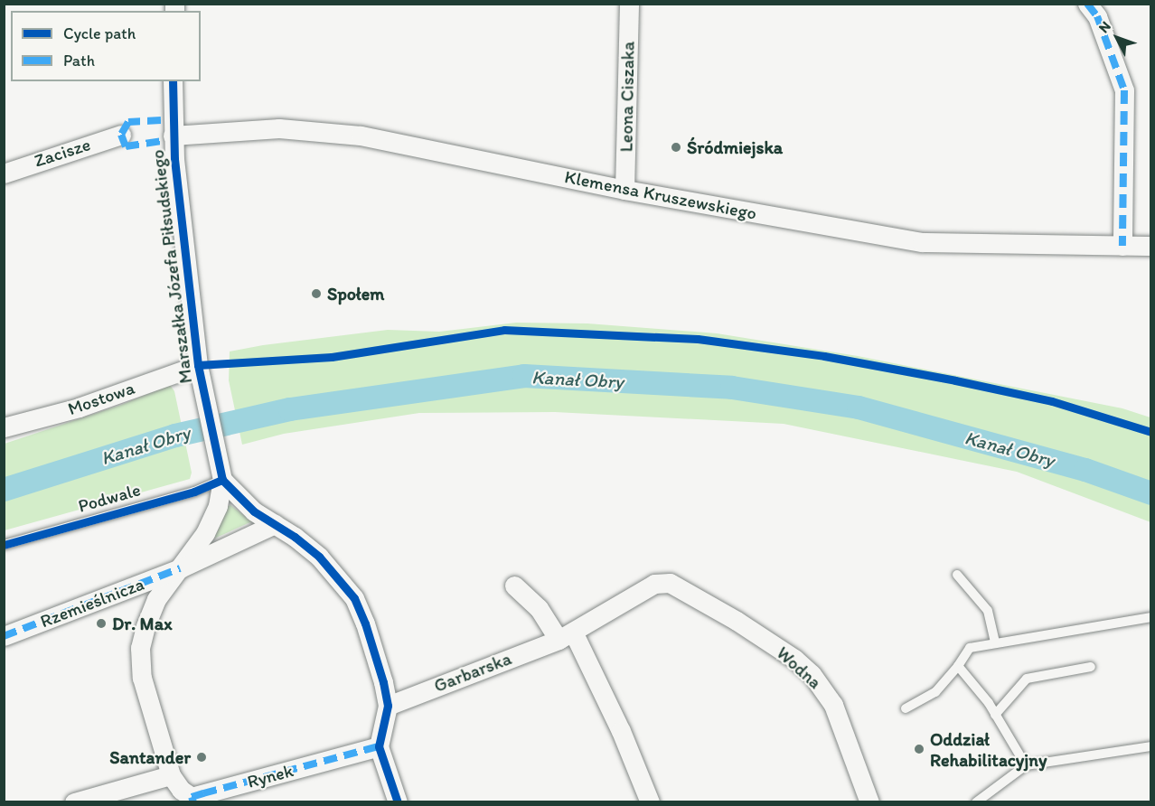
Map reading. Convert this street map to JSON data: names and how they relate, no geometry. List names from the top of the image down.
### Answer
{
  "streets": {
    "street": [
      "Leona Ciszaka",
      "Zacisze",
      "Klemensa Kruszewskiego",
      "Marszałka Józefa Piłsudskiego",
      "Mostowa",
      "Rzemieślnicza",
      "Wodna",
      "Garbarska",
      "Rynek"
    ],
    "lane": ["Podwale"]
  },
  "crossings": [
    ["Leona Ciszaka", "Klemensa Kruszewskiego"],
    ["Klemensa Kruszewskiego", "Marszałka Józefa Piłsudskiego"],
    ["Marszałka Józefa Piłsudskiego", "Mostowa"],
    ["Marszałka Józefa Piłsudskiego", "Podwale"],
    ["Wodna", "Garbarska"]
  ],
  "water": ["Kanał Obry"],
  "places": [
    "Śródmiejska",
    "Społem",
    "Dr. Max",
    "Oddział Rehabilitacyjny",
    "Santander"
  ],
  "legend": ["Cycle path", "Path"],
  "north": "top left"
}
